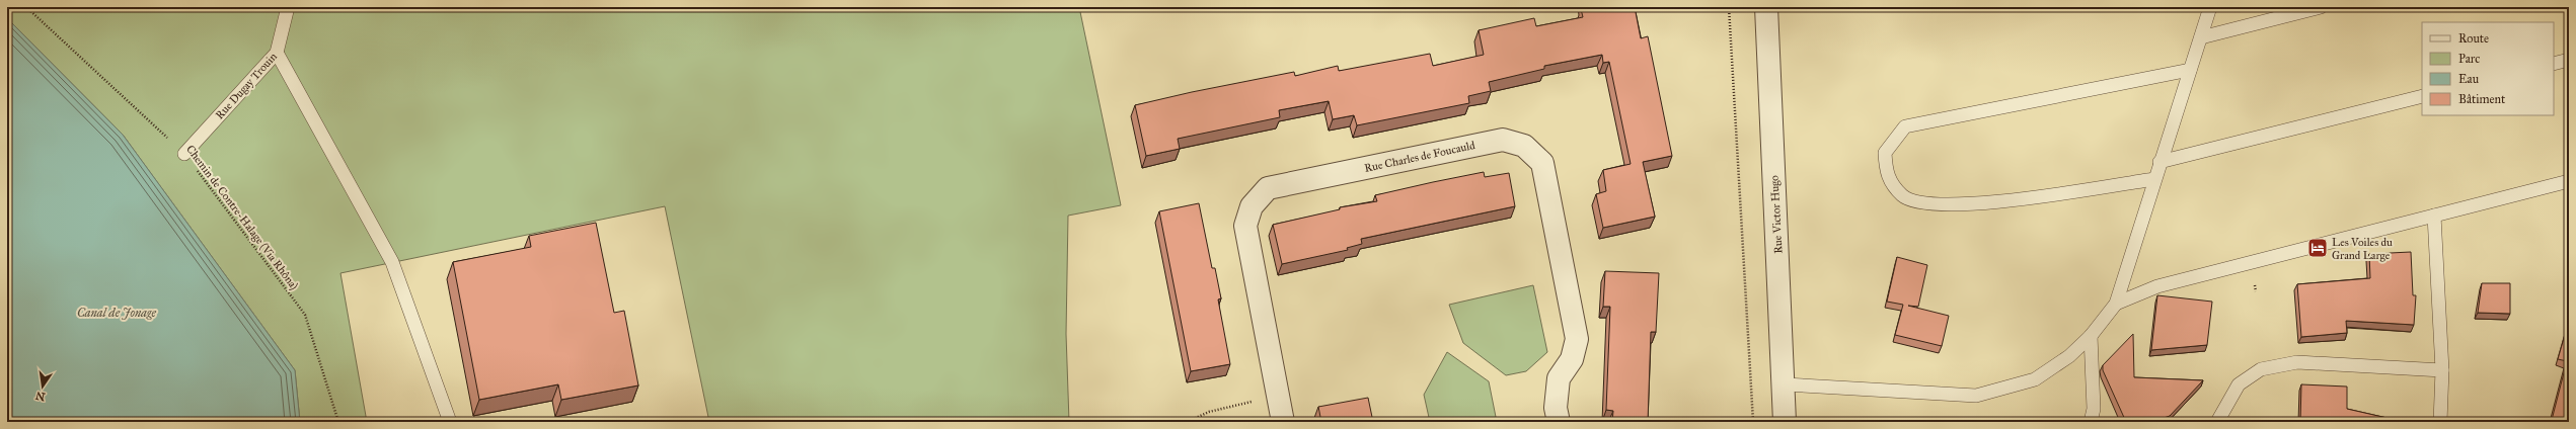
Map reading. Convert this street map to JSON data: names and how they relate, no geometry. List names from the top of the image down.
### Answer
{
  "streets": {
    "street": ["Rue Charles de Foucauld", "Rue Victor Hugo"],
    "lane": ["Rue Dugay Trouin"],
    "path": ["Chemin de Contre-Halage (Via Rhôna)"]
  },
  "crossings": [
    ["Rue Dugay Trouin", "Chemin de Contre-Halage (Via Rhôna)"]
  ],
  "water": ["Canal de Jonage"],
  "places": {
    "hotel": ["Les Voiles du Grand Large"]
  },
  "legend": [
    "Route",
    "Parc",
    "Eau",
    "Bâtiment"
  ],
  "north": "bottom"
}
